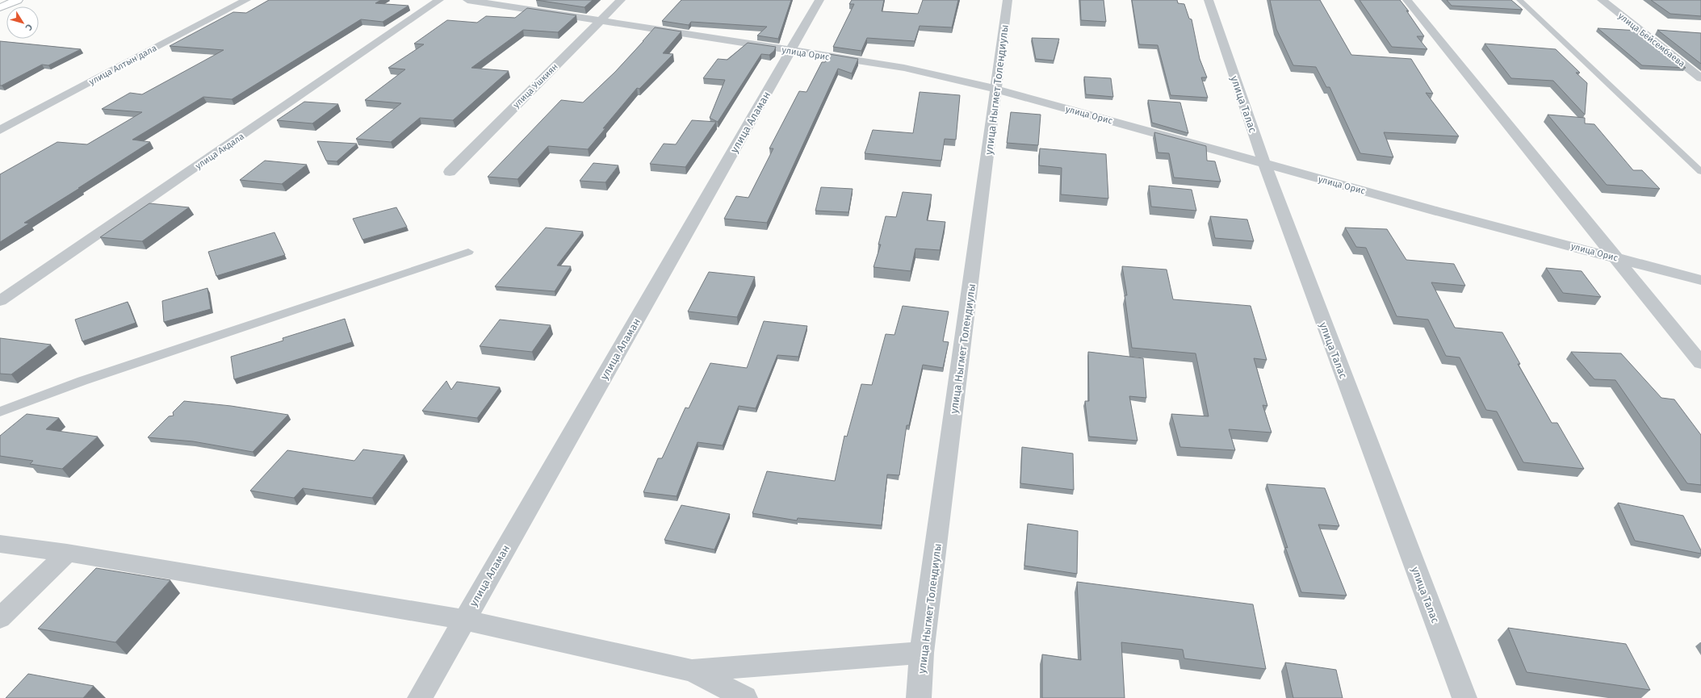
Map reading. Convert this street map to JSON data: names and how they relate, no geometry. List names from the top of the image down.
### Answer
{
  "streets": {
    "street": [
      "улица Бейсембаева",
      "улица Орис",
      "улица Алтын дала",
      "улица Ушкиян",
      "улица Ныгмет Толендиулы",
      "улица Талас",
      "улица Аламан",
      "улица Акдала"
    ]
  },
  "crossings": [
    ["улица Орис", "улица Ушкиян"],
    ["улица Орис", "улица Ныгмет Толендиулы"],
    ["улица Орис", "улица Талас"],
    ["улица Орис", "улица Аламан"]
  ],
  "north": "bottom right"
}
